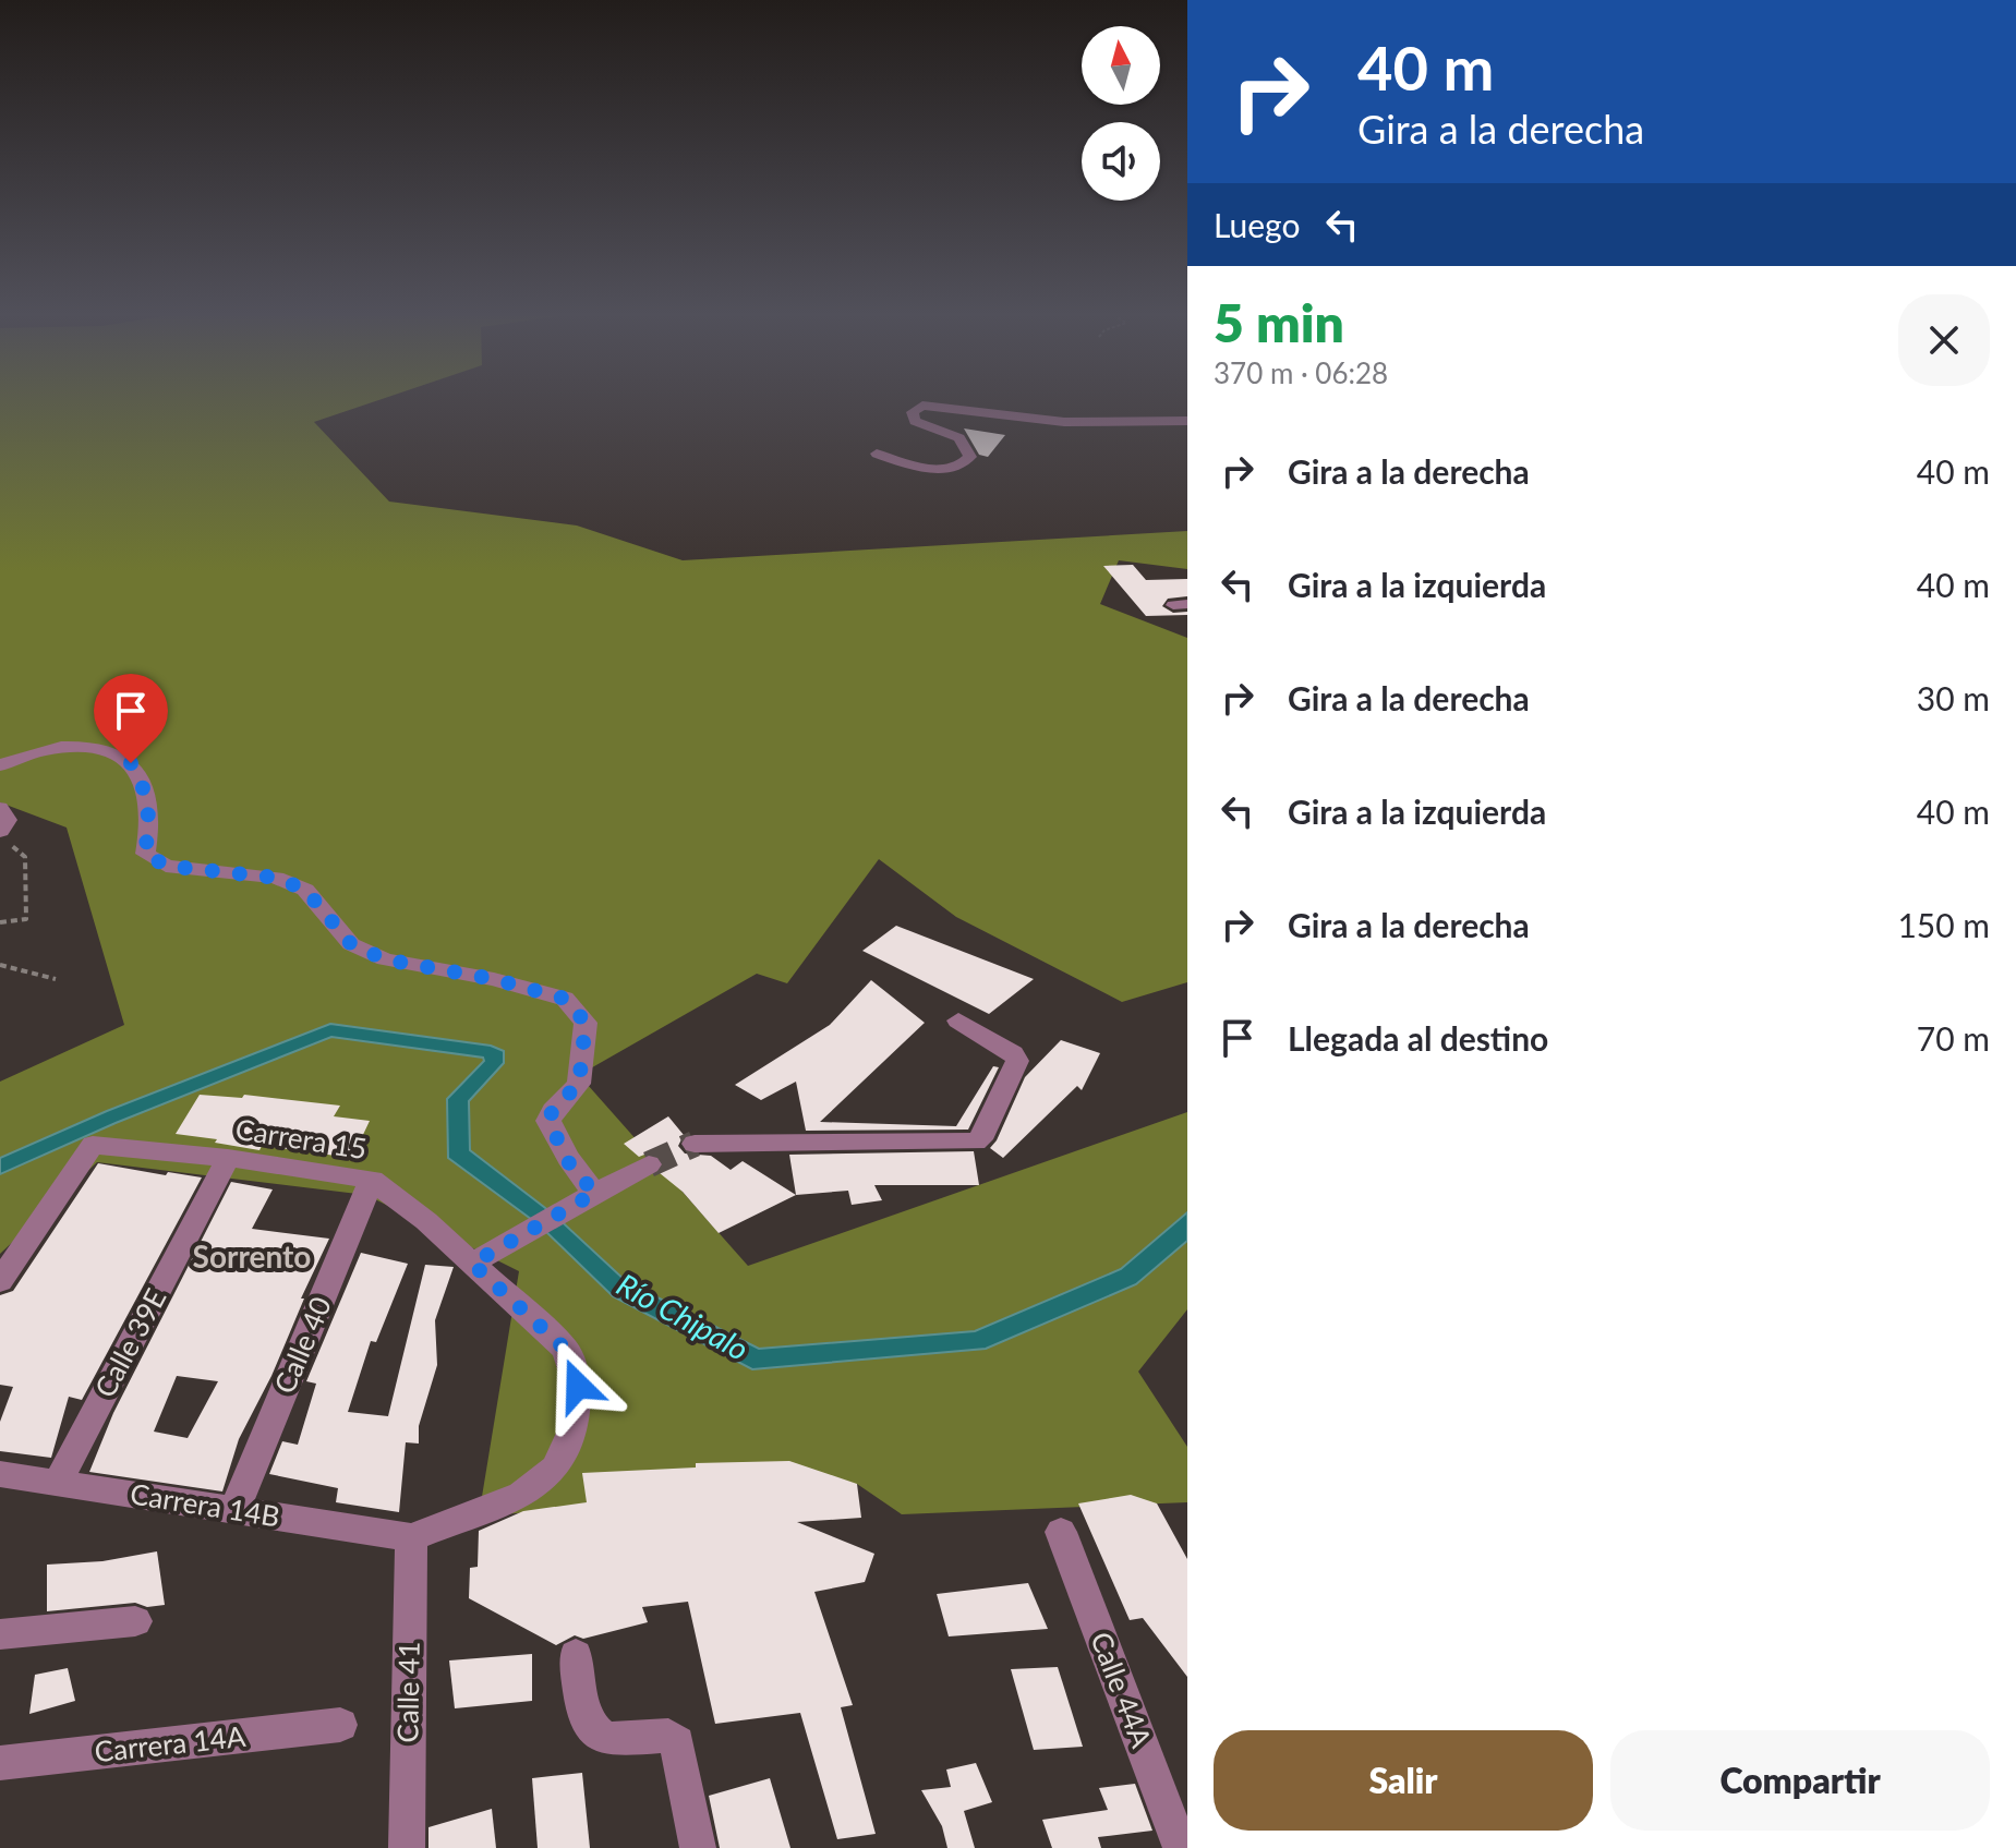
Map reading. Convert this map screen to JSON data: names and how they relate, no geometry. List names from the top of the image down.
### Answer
{
  "streets": {
    "street": [
      "Carrera 15",
      "Calle 39E",
      "Calle 40",
      "Carrera 14B",
      "Calle 44A",
      "Calle 41",
      "Carrera 14A"
    ]
  },
  "crossings": [
    ["Carrera 15", "Calle 39E"],
    ["Carrera 15", "Calle 40"],
    ["Carrera 15", "Carrera 14B"],
    ["Carrera 15", "Calle 41"],
    ["Calle 39E", "Carrera 14B"],
    ["Calle 40", "Carrera 14B"],
    ["Carrera 14B", "Calle 41"]
  ],
  "districts": ["Sorrento"],
  "water": ["Río Chipalo"],
  "north": "top",
  "page": {
    "turn": ["40 m", "Gira a la derecha"],
    "then": "Luego",
    "heading": ["5 min", "370 m · 06:28"],
    "list": [
      {
        "name": "Gira a la derecha",
        "value": "40 m"
      },
      {
        "name": "Gira a la izquierda",
        "value": "40 m"
      },
      {
        "name": "Gira a la derecha",
        "value": "30 m"
      },
      {
        "name": "Gira a la izquierda",
        "value": "40 m"
      },
      {
        "name": "Gira a la derecha",
        "value": "150 m"
      },
      {
        "name": "Llegada al destino",
        "value": "70 m"
      }
    ],
    "buttons": ["Salir", "Compartir"]
  }
}
